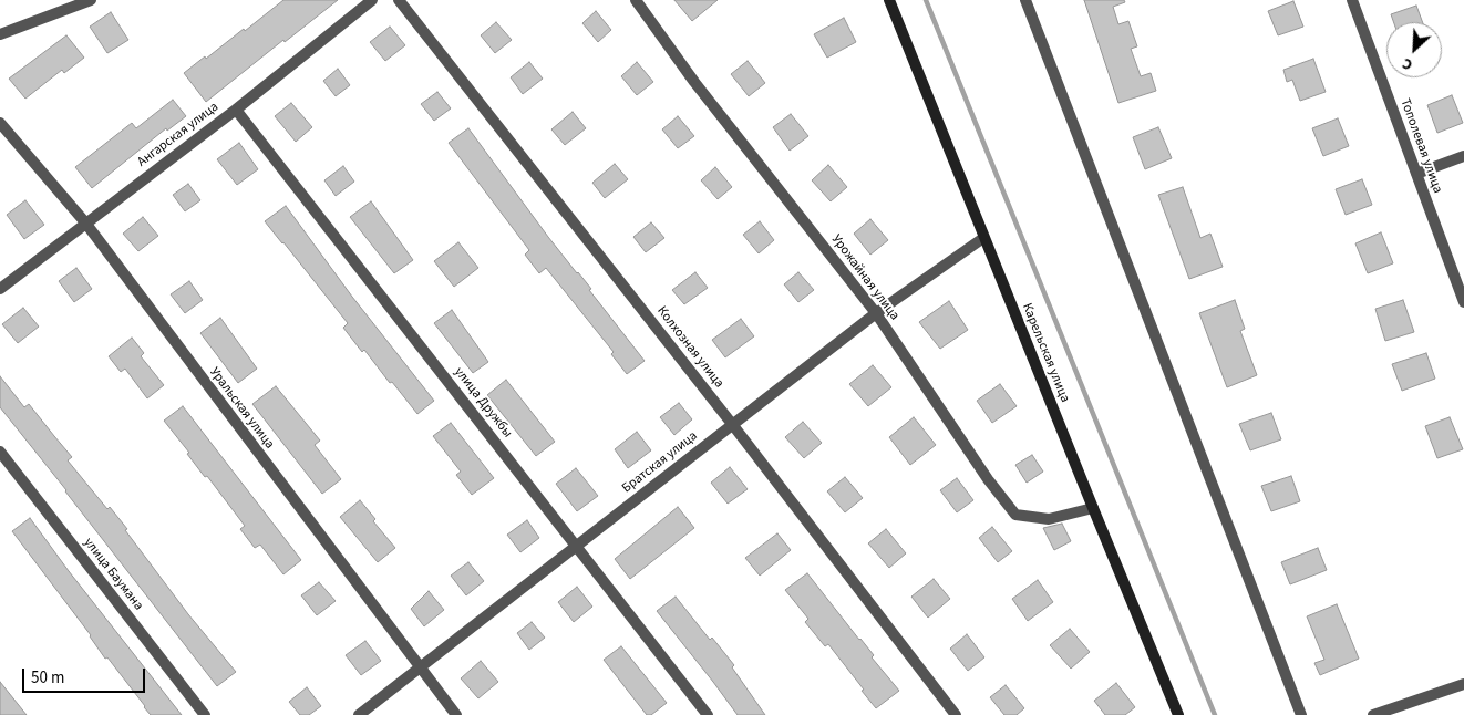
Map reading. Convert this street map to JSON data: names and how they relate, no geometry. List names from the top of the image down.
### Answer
{
  "streets": {
    "main road": ["Карельская улица"],
    "street": [
      "Ангарская улица",
      "Тополевая улица",
      "Урожайная улица",
      "Колхозная улица",
      "улица Дружбы",
      "Уральская улица",
      "Братская улица",
      "улица Баумана"
    ]
  },
  "crossings": [
    ["Ангарская улица", "улица Дружбы"],
    ["Ангарская улица", "Уральская улица"],
    ["Урожайная улица", "Карельская улица"],
    ["Урожайная улица", "Братская улица"],
    ["Колхозная улица", "Братская улица"],
    ["Карельская улица", "Братская улица"],
    ["улица Дружбы", "Братская улица"],
    ["Уральская улица", "Братская улица"]
  ],
  "scale_bar": "50 m",
  "north": "bottom left"
}
